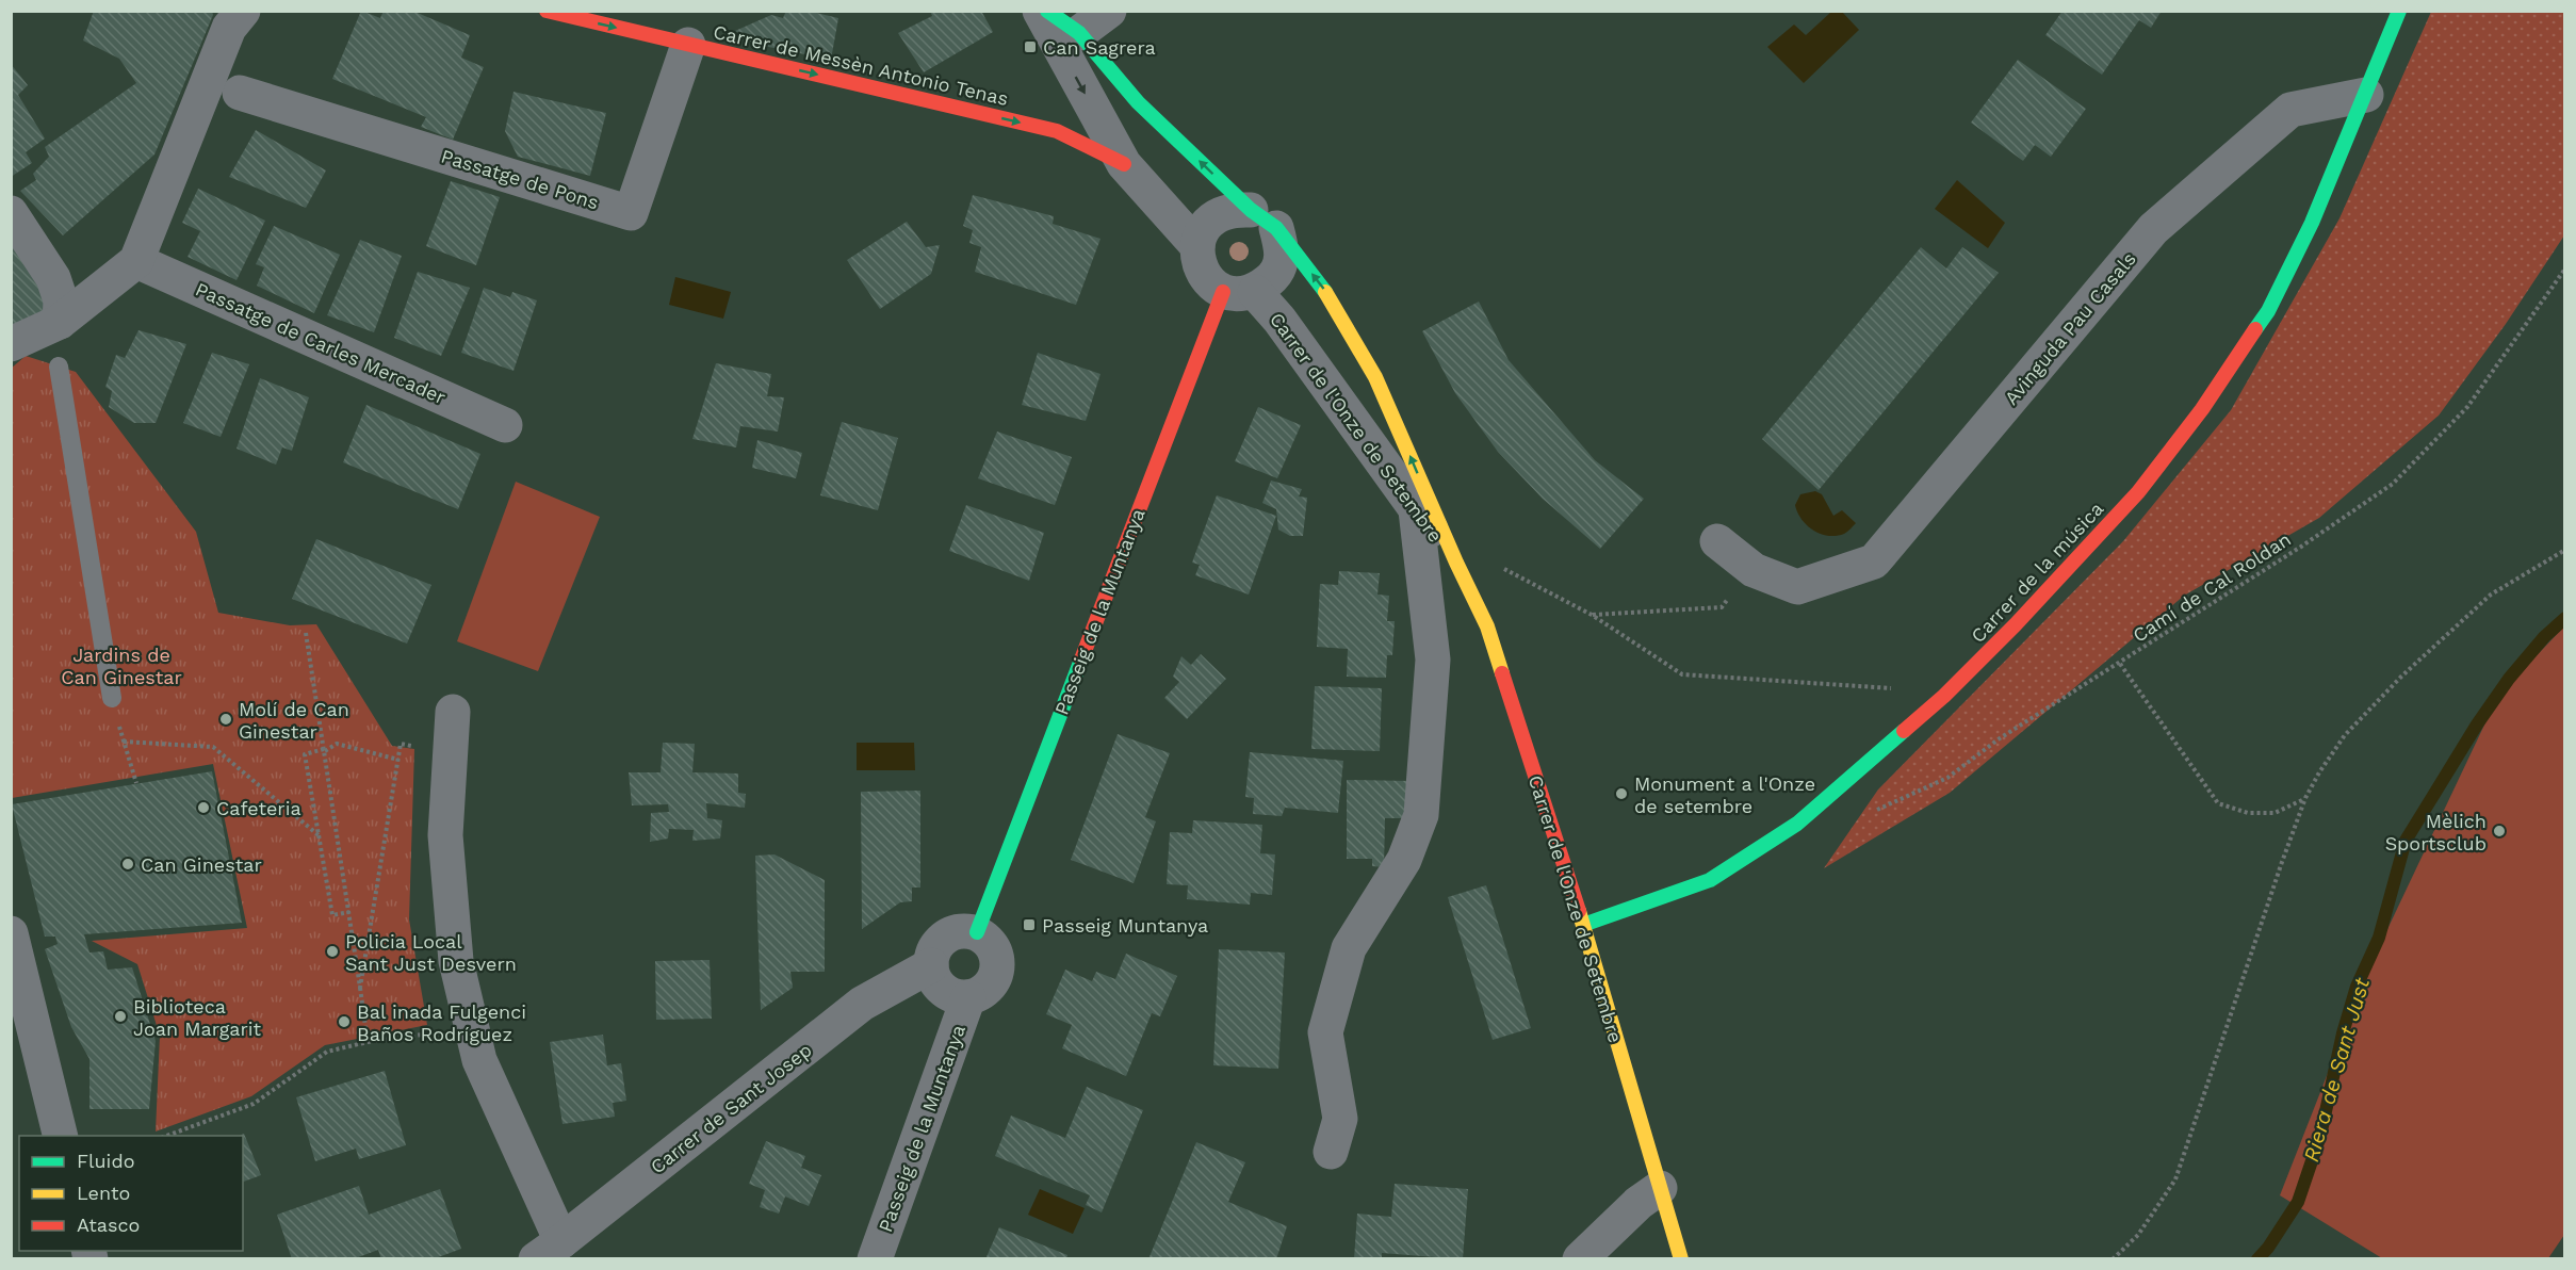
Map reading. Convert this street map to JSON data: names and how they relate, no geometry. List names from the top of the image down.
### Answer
{
  "streets": {
    "street": [
      "Carrer de Messèn Antonio Tenas",
      "Passatge de Pons",
      "Avinguda Pau Casals",
      "Passatge de Carles Mercader",
      "Carrer de l'Onze de Setembre",
      "Carrer de la música",
      "Passeig de la Muntanya",
      "Carrer de Sant Josep"
    ],
    "path": ["Camí de Cal Roldan"]
  },
  "crossings": [
    ["Carrer de Messèn Antonio Tenas", "Passatge de Pons"],
    ["Avinguda Pau Casals", "Carrer de la música"],
    ["Carrer de l'Onze de Setembre", "Carrer de la música"],
    ["Carrer de l'Onze de Setembre", "Passeig de la Muntanya"],
    ["Passeig de la Muntanya", "Carrer de Sant Josep"]
  ],
  "one_way": ["Carrer de Messèn Antonio Tenas"],
  "water": ["Riera de Sant Just"],
  "parks": ["Jardins de Can Ginestar"],
  "places": {
    "transit": ["Can Sagrera", "Passeig Muntanya"],
    "other": [
      "Molí de Can Ginestar",
      "Monument a l'Onze de setembre",
      "Cafeteria",
      "Mèlich Sportsclub",
      "Can Ginestar",
      "Policia Local Sant Just Desvern",
      "Biblioteca Joan Margarit",
      "Bal inada Fulgenci Baños Rodríguez"
    ]
  },
  "legend": ["Fluido", "Lento", "Atasco"]
}
